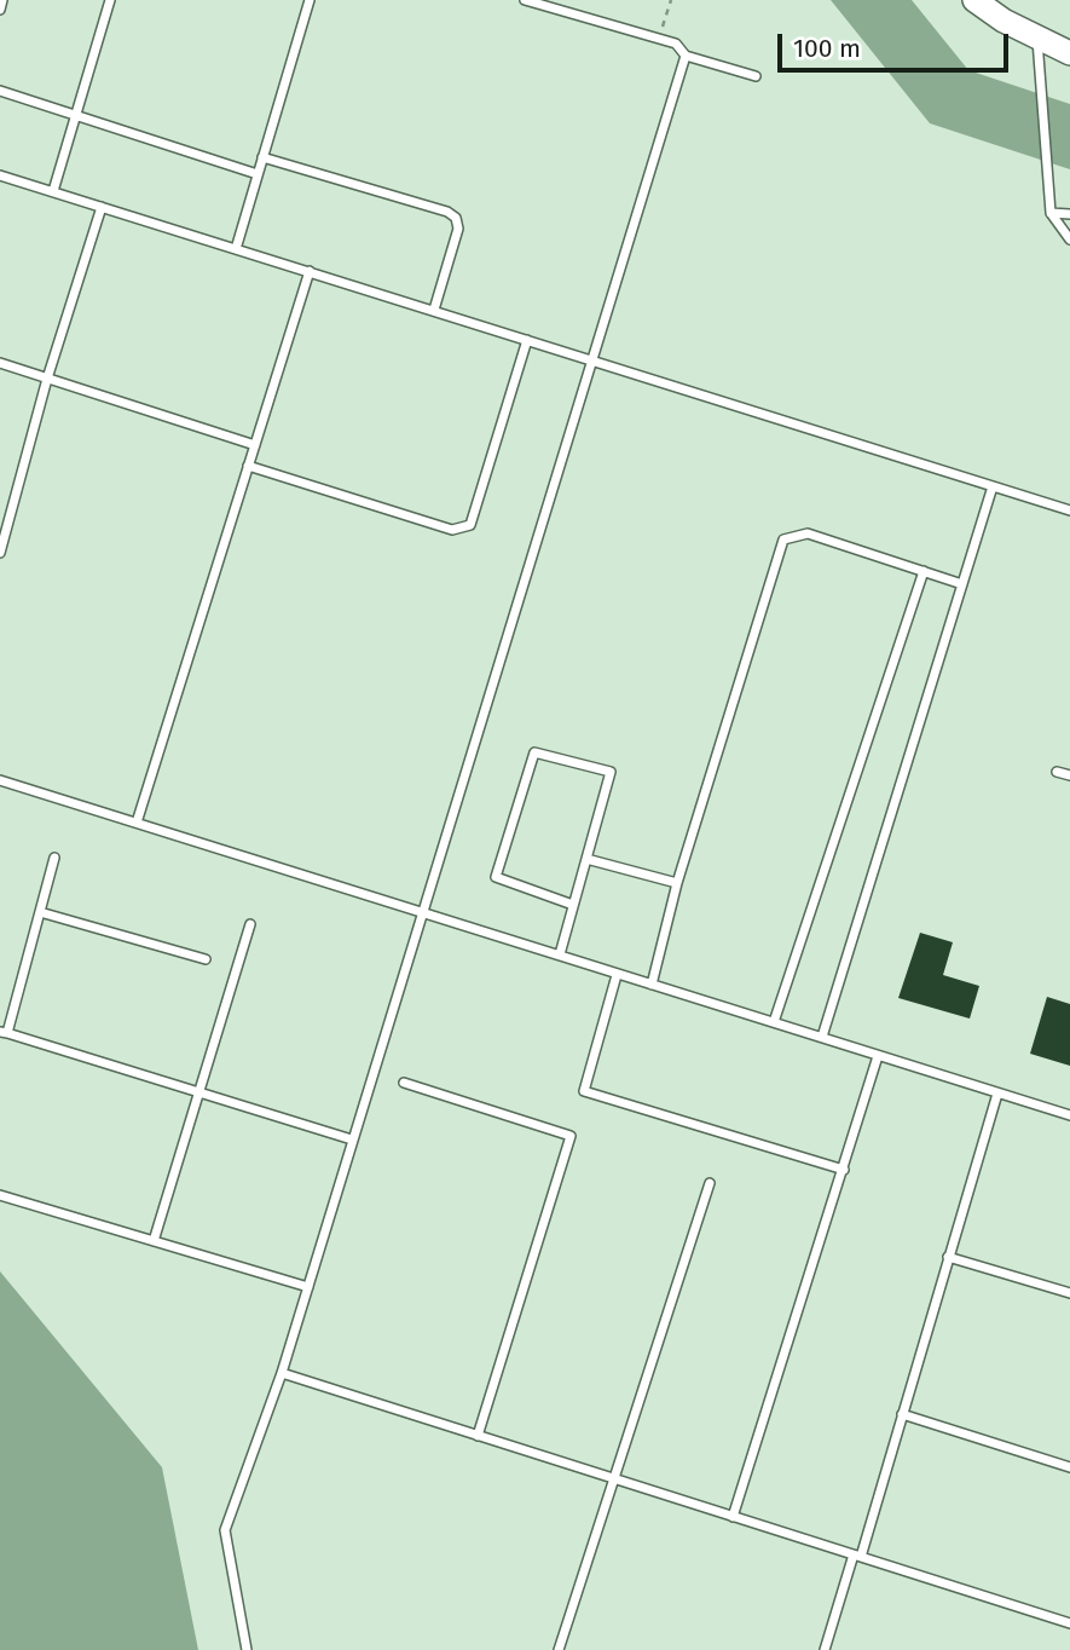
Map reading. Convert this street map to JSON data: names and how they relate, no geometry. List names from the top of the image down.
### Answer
{
  "scale_bar": "100 m"
}
